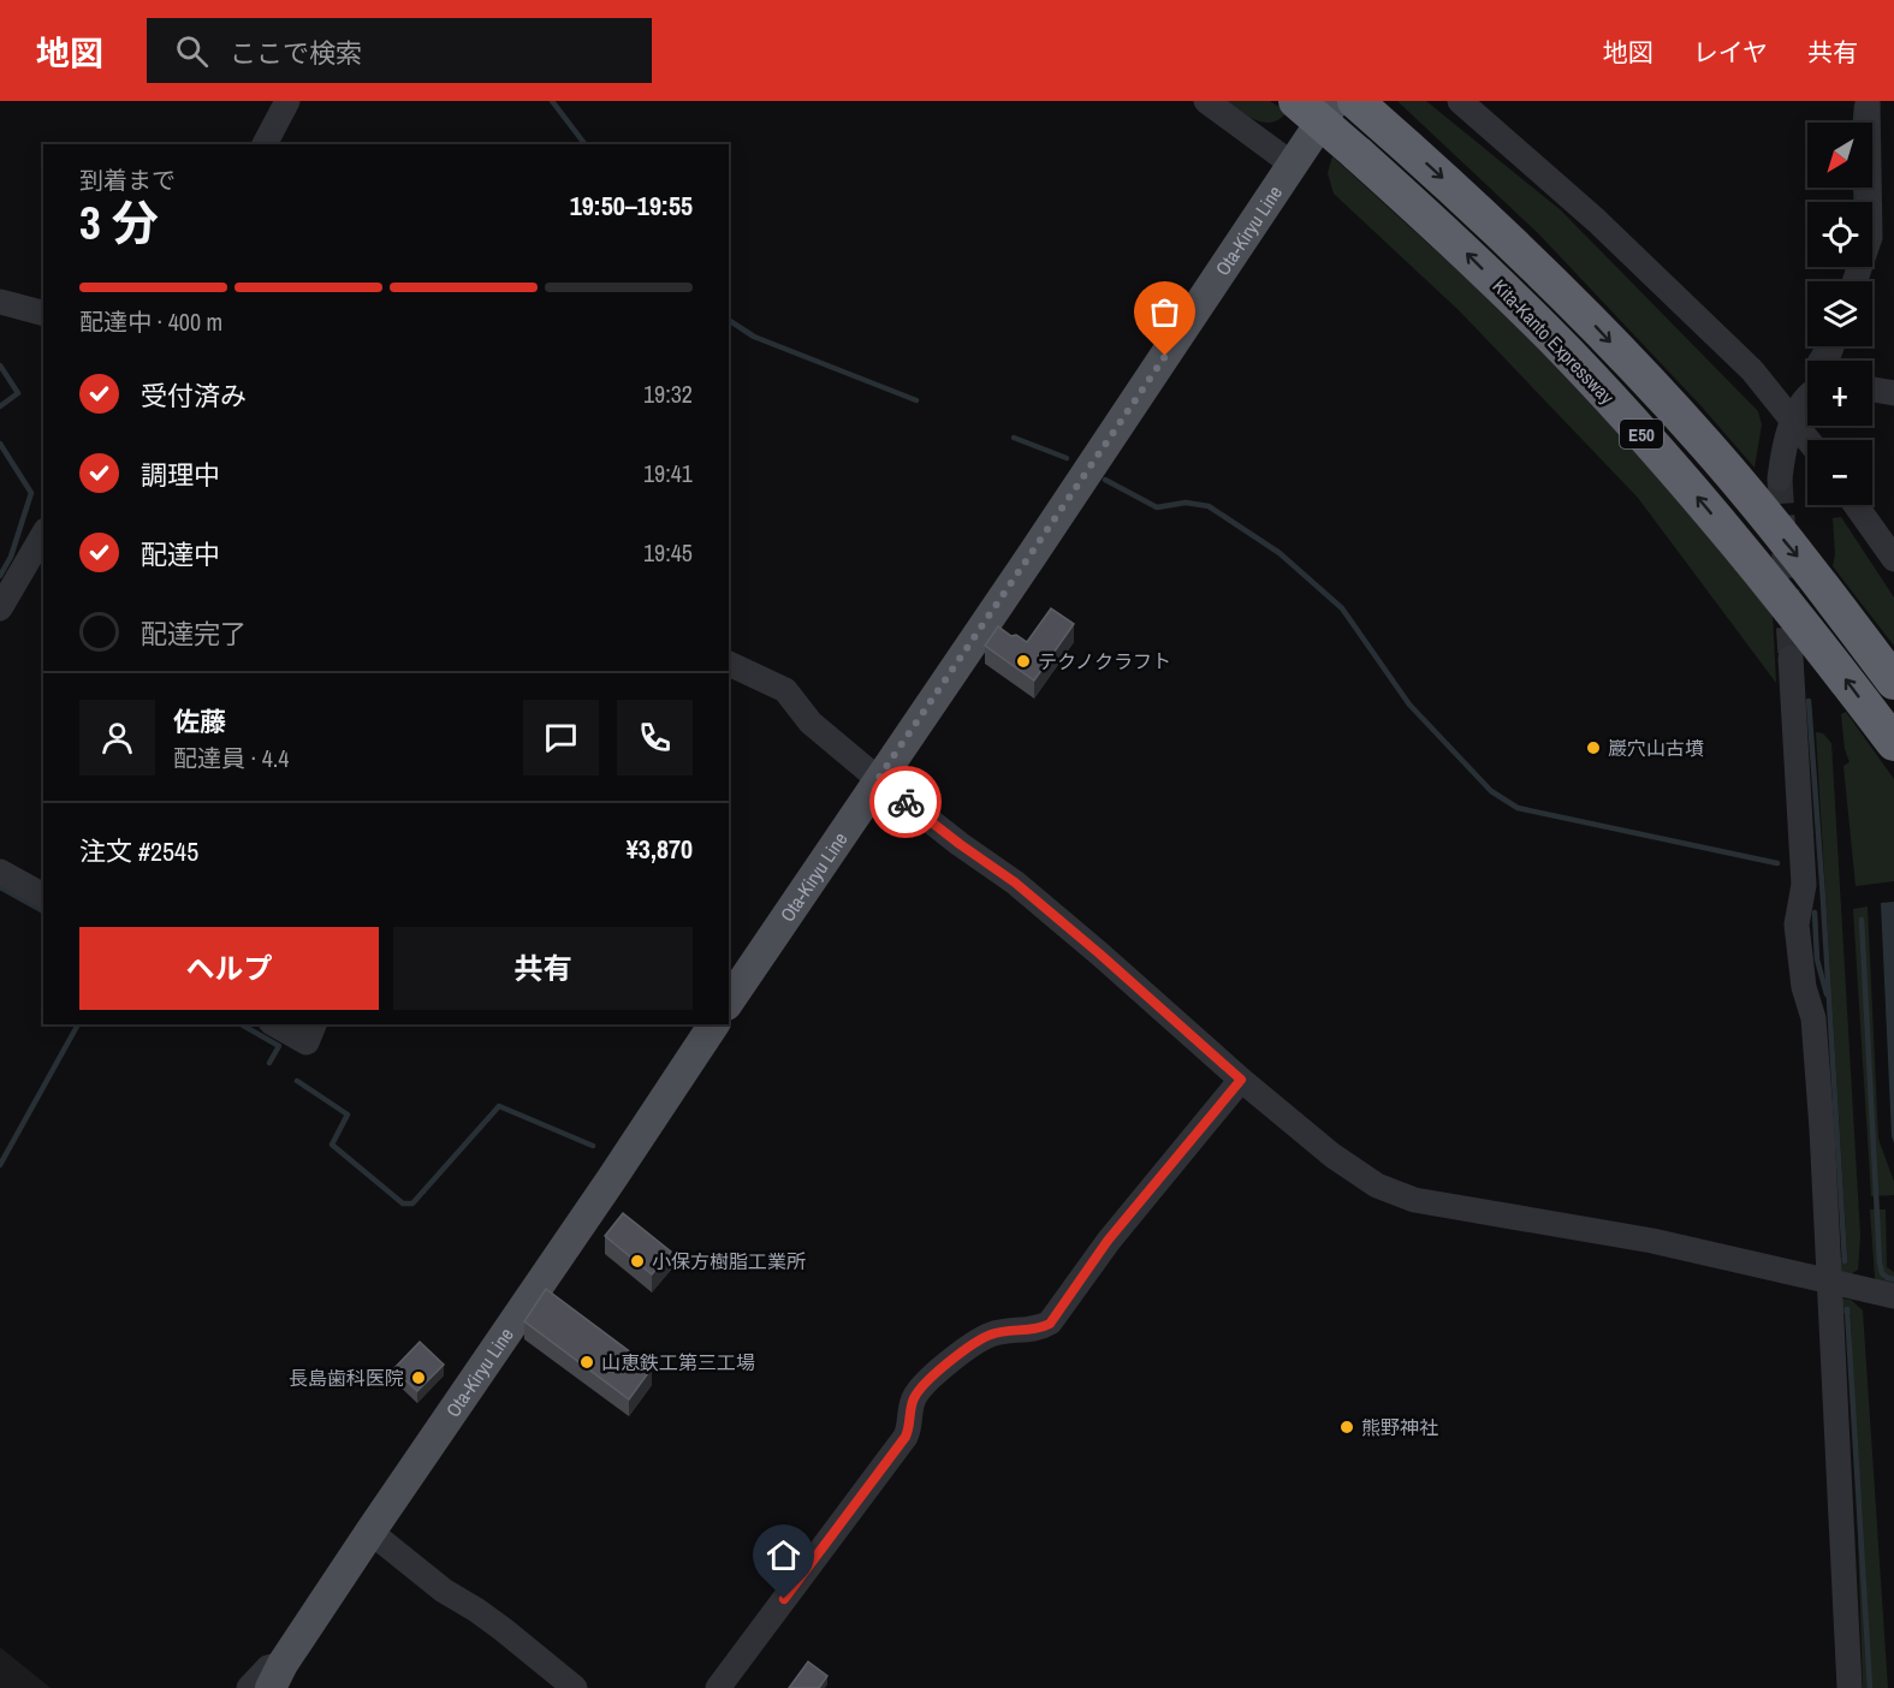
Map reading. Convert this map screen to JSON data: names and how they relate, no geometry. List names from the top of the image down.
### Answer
{
  "streets": {
    "highway": ["Kita-Kanto Expressway", "E50"],
    "main road": ["Ota-Kiryu Line"]
  },
  "places": [
    "テクノクラフト",
    "巖穴山古墳",
    "小保方樹脂工業所",
    "山恵鉄工第三工場",
    "長島歯科医院",
    "熊野神社"
  ],
  "north": "bottom left",
  "page": {
    "header": "地図",
    "search": "ここで検索",
    "nav": ["地図", "レイヤ", "共有"],
    "map_buttons": ["+", "−"],
    "heading": ["3 分", "到着まで", "19:50–19:55"],
    "panel": [
      "佐藤",
      "配達員 · 4.4",
      "注文 #2545",
      "¥3,870"
    ],
    "bar": "配達中 · 400 m",
    "list": [
      ["受付済み", "19:32"],
      ["調理中", "19:41"],
      ["配達中", "19:45"],
      "配達完了"
    ],
    "buttons": ["ヘルプ", "共有"]
  }
}
